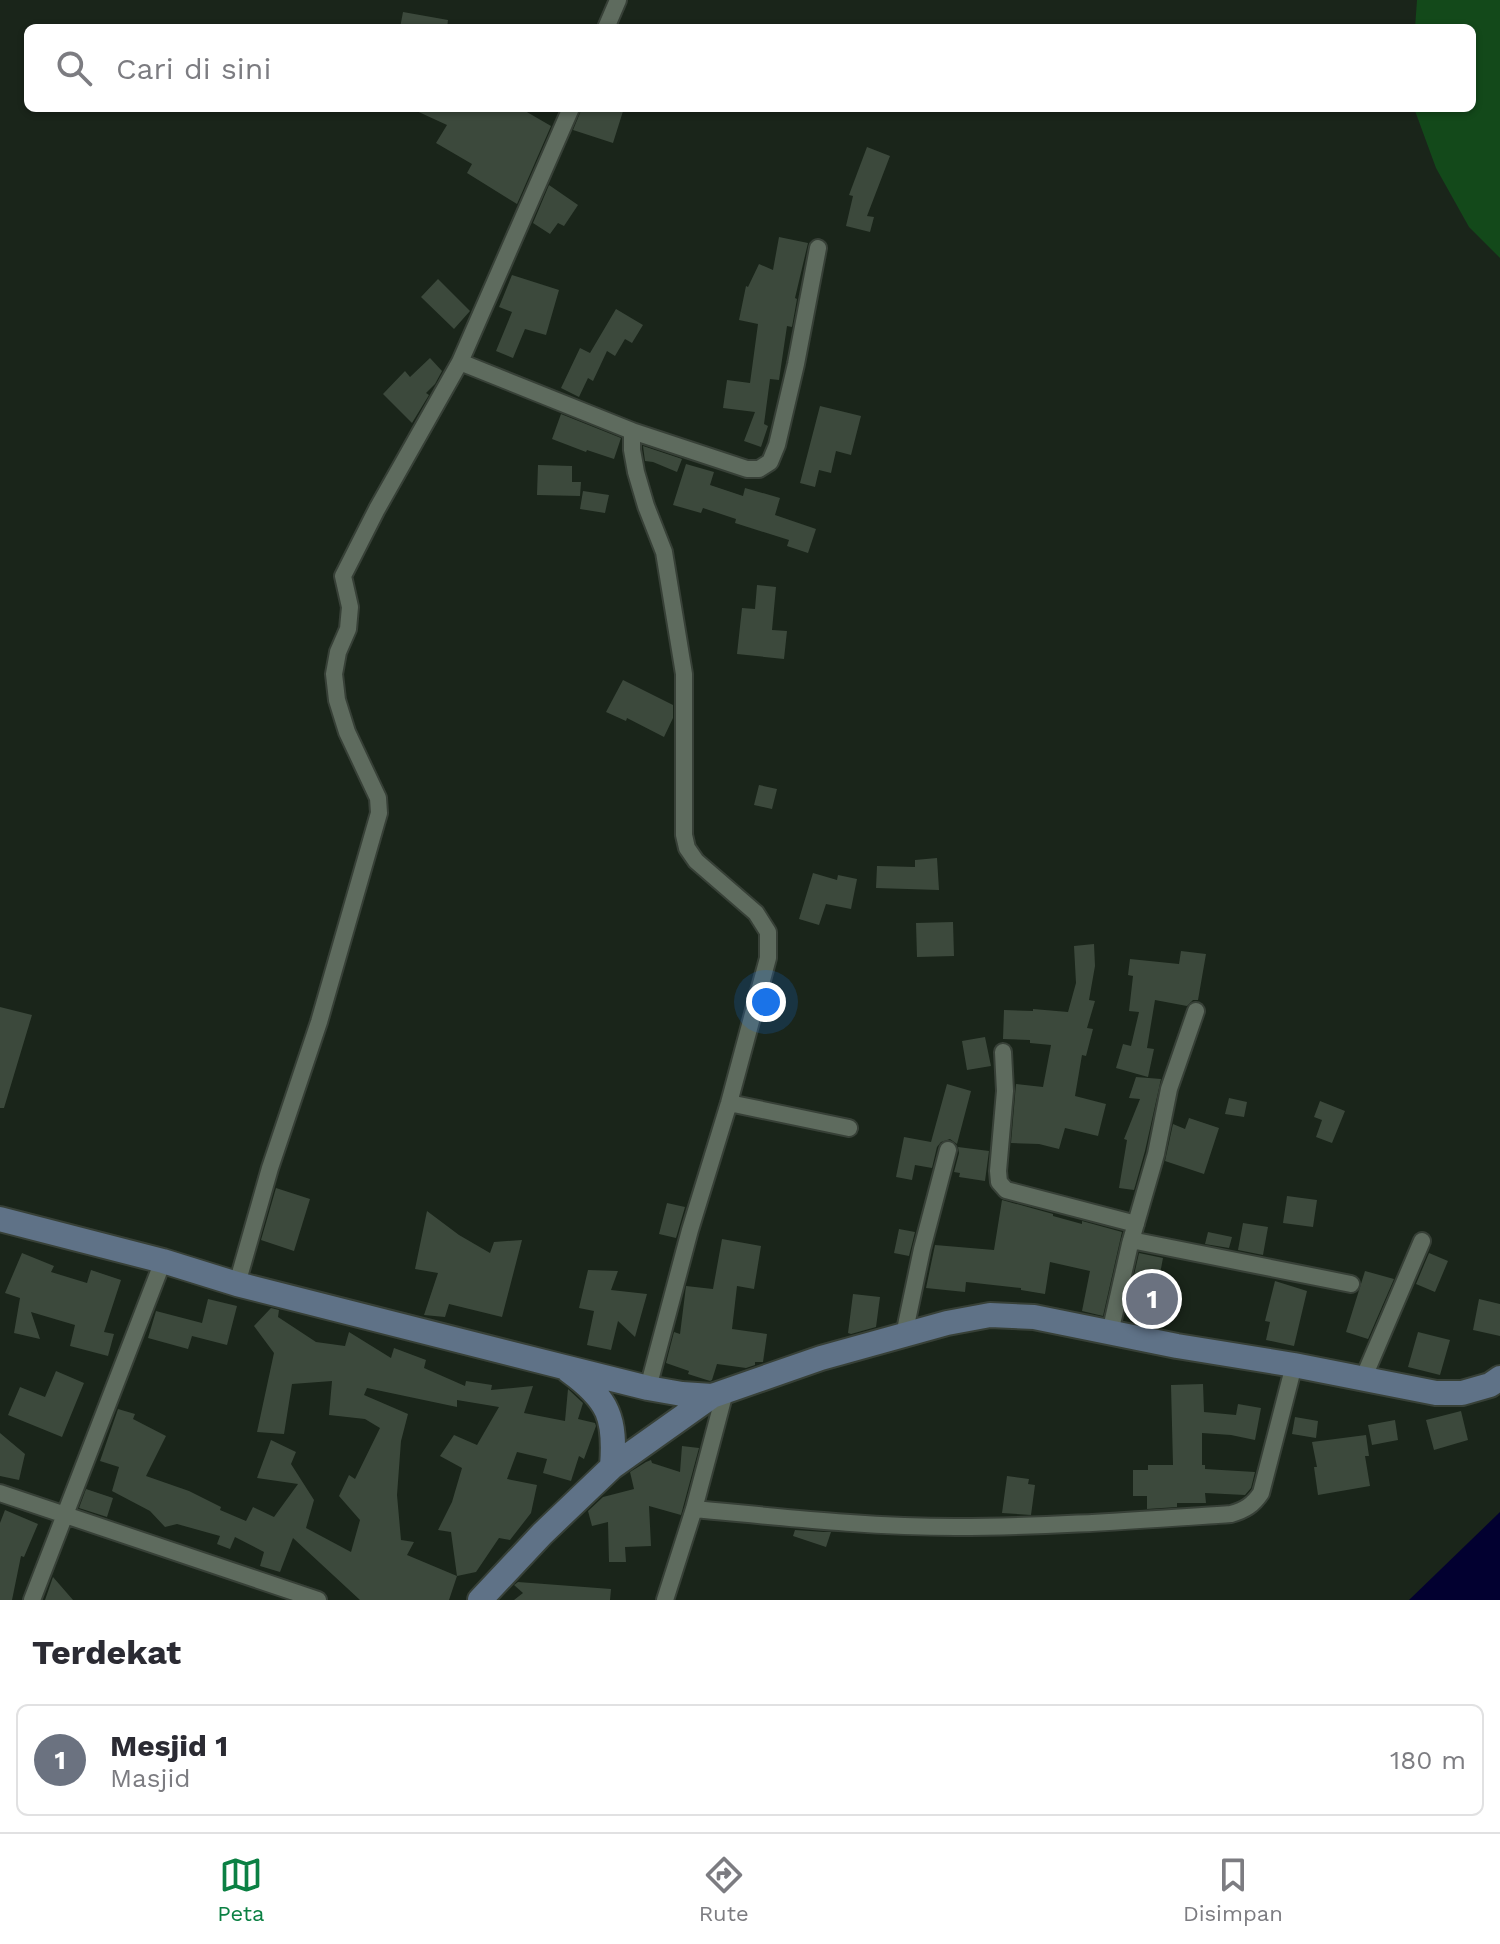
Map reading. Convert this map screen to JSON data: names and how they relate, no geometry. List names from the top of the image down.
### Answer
{
  "page": {
    "search": "Cari di sini",
    "pins": "1",
    "heading": "Terdekat",
    "list": [
      {
        "mark": "1",
        "name": "Mesjid 1",
        "note": "Masjid",
        "value": "180 m"
      }
    ],
    "nav": ["Peta", "Rute", "Disimpan"]
  }
}
